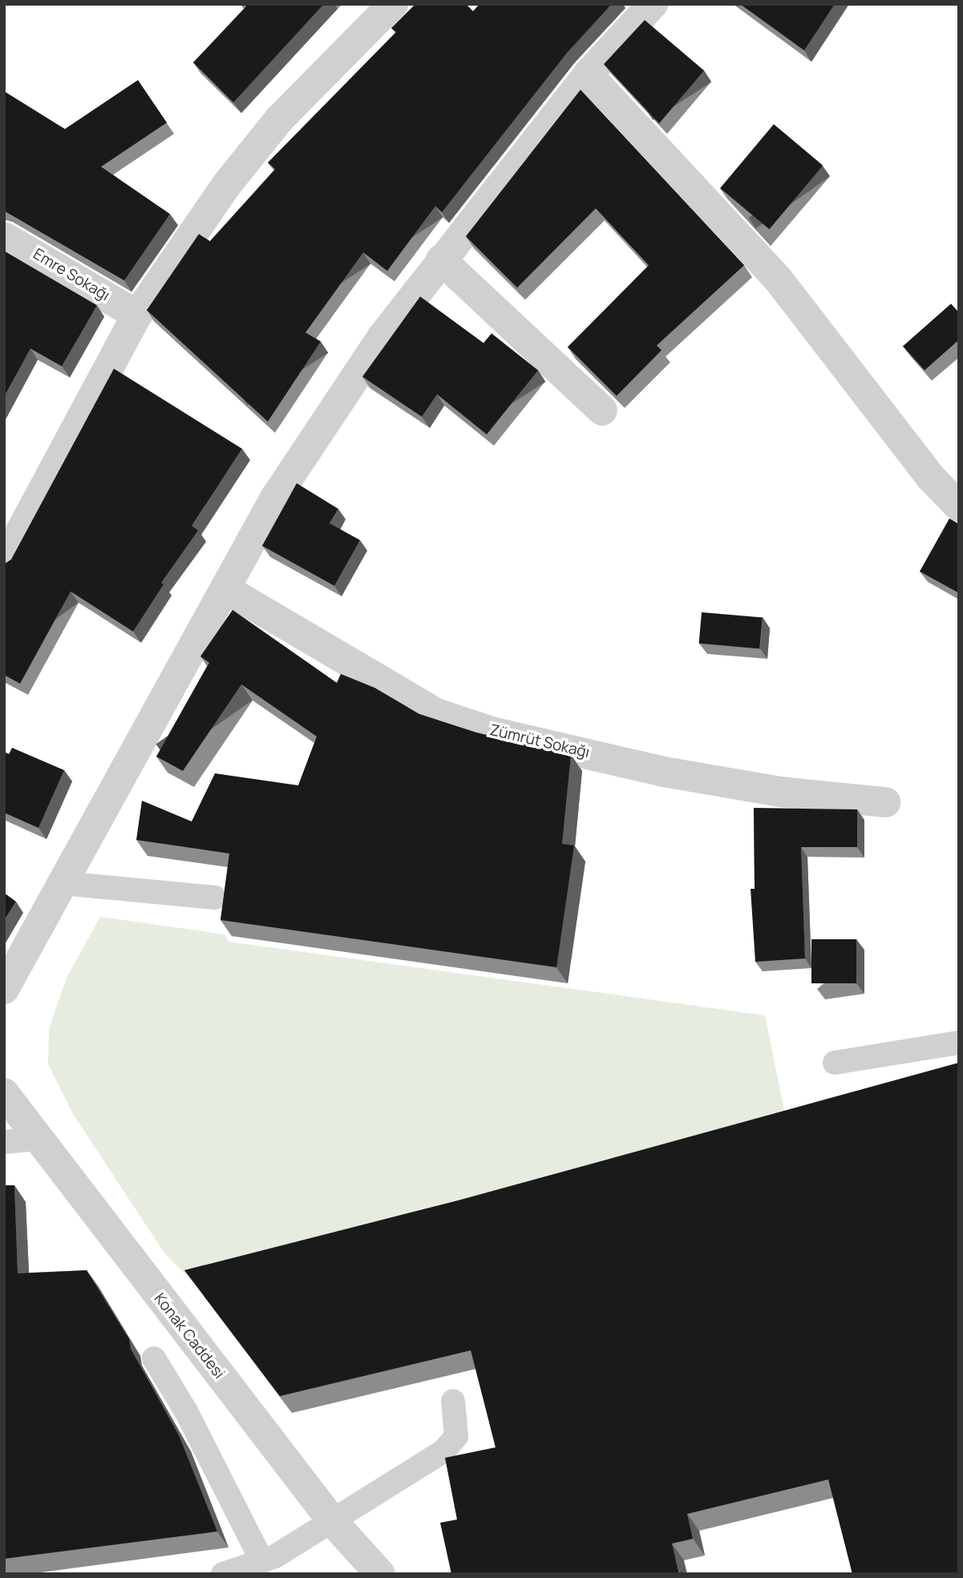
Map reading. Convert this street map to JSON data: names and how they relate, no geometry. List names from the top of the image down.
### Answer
{
  "streets": {
    "street": ["Emre Sokağı", "Zümrüt Sokağı", "Konak Caddesi"]
  }
}
